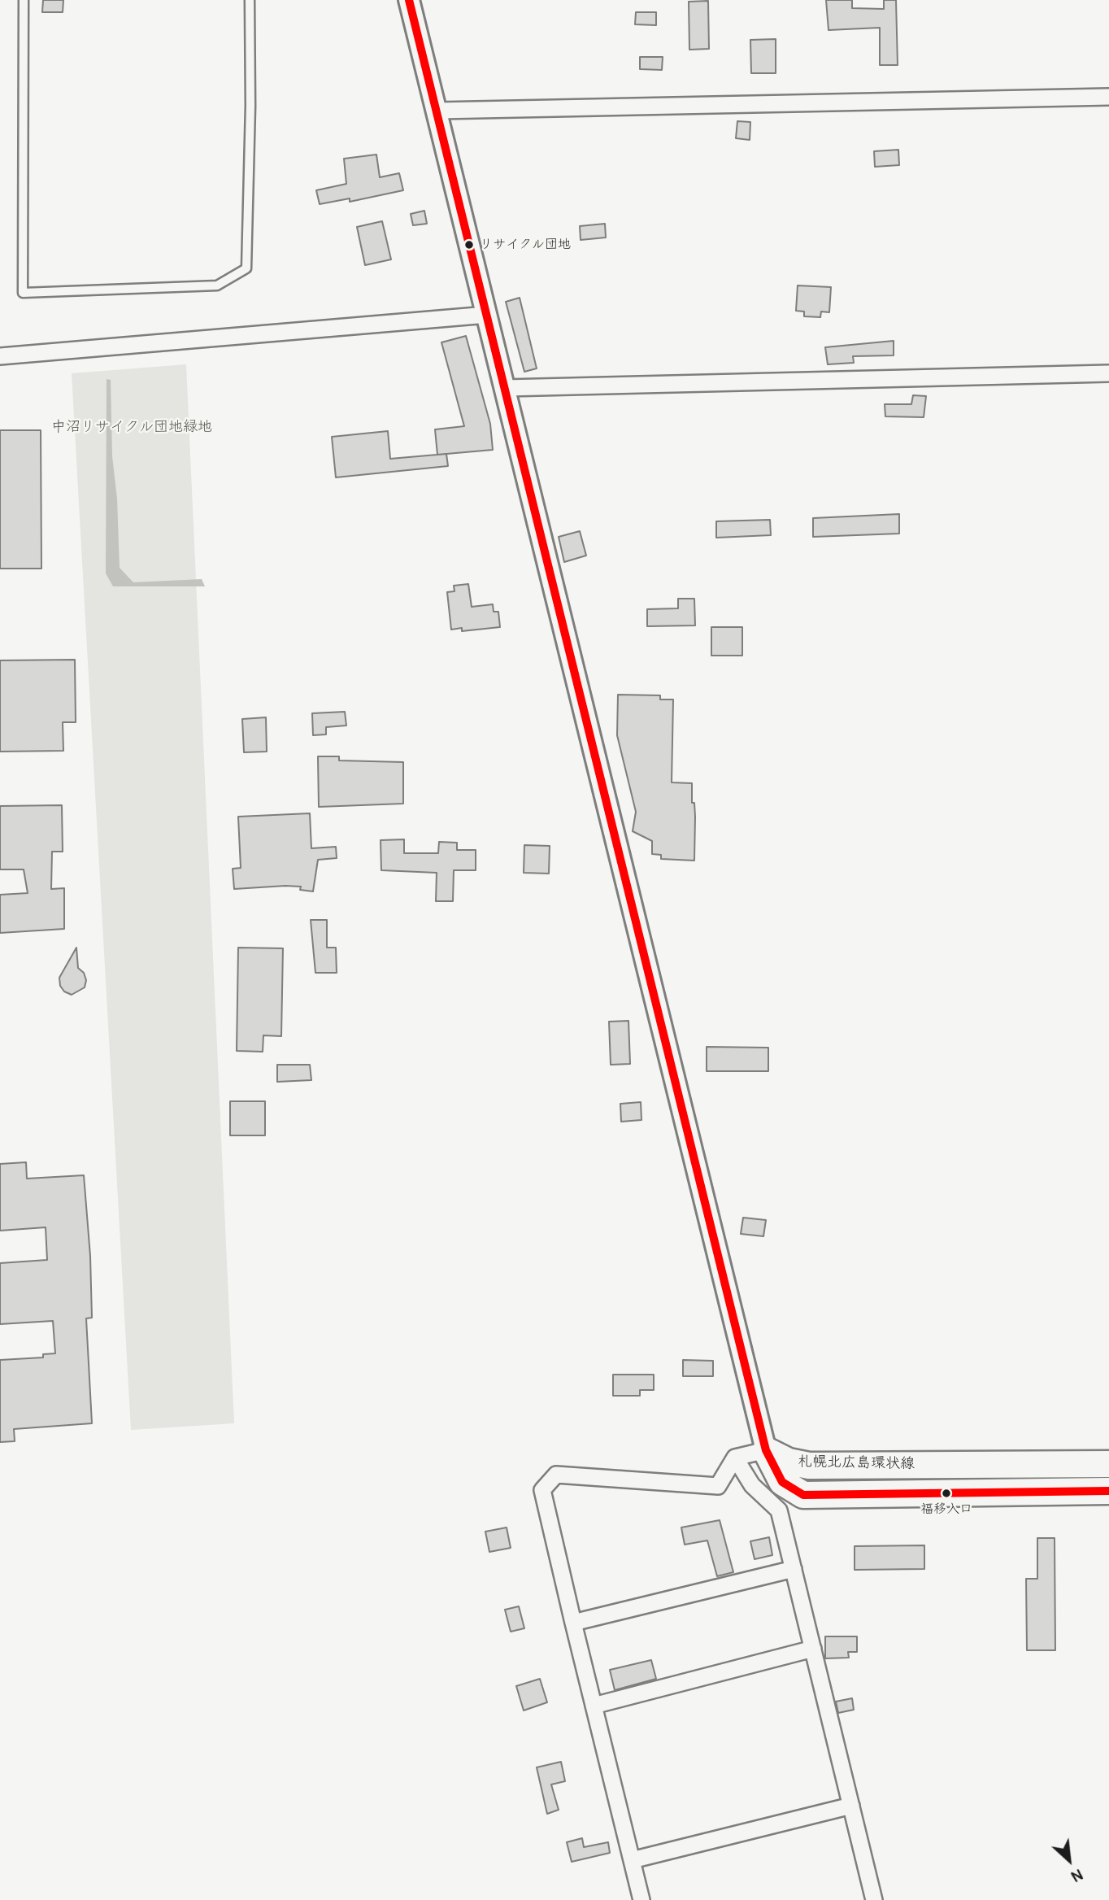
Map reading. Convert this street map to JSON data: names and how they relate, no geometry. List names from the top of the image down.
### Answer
{
  "streets": {
    "main road": ["札幌北広島環状線"]
  },
  "parks": ["中沼リサイクル団地緑地"],
  "places": ["リサイクル団地", "福移入口"],
  "north": "bottom right"
}
